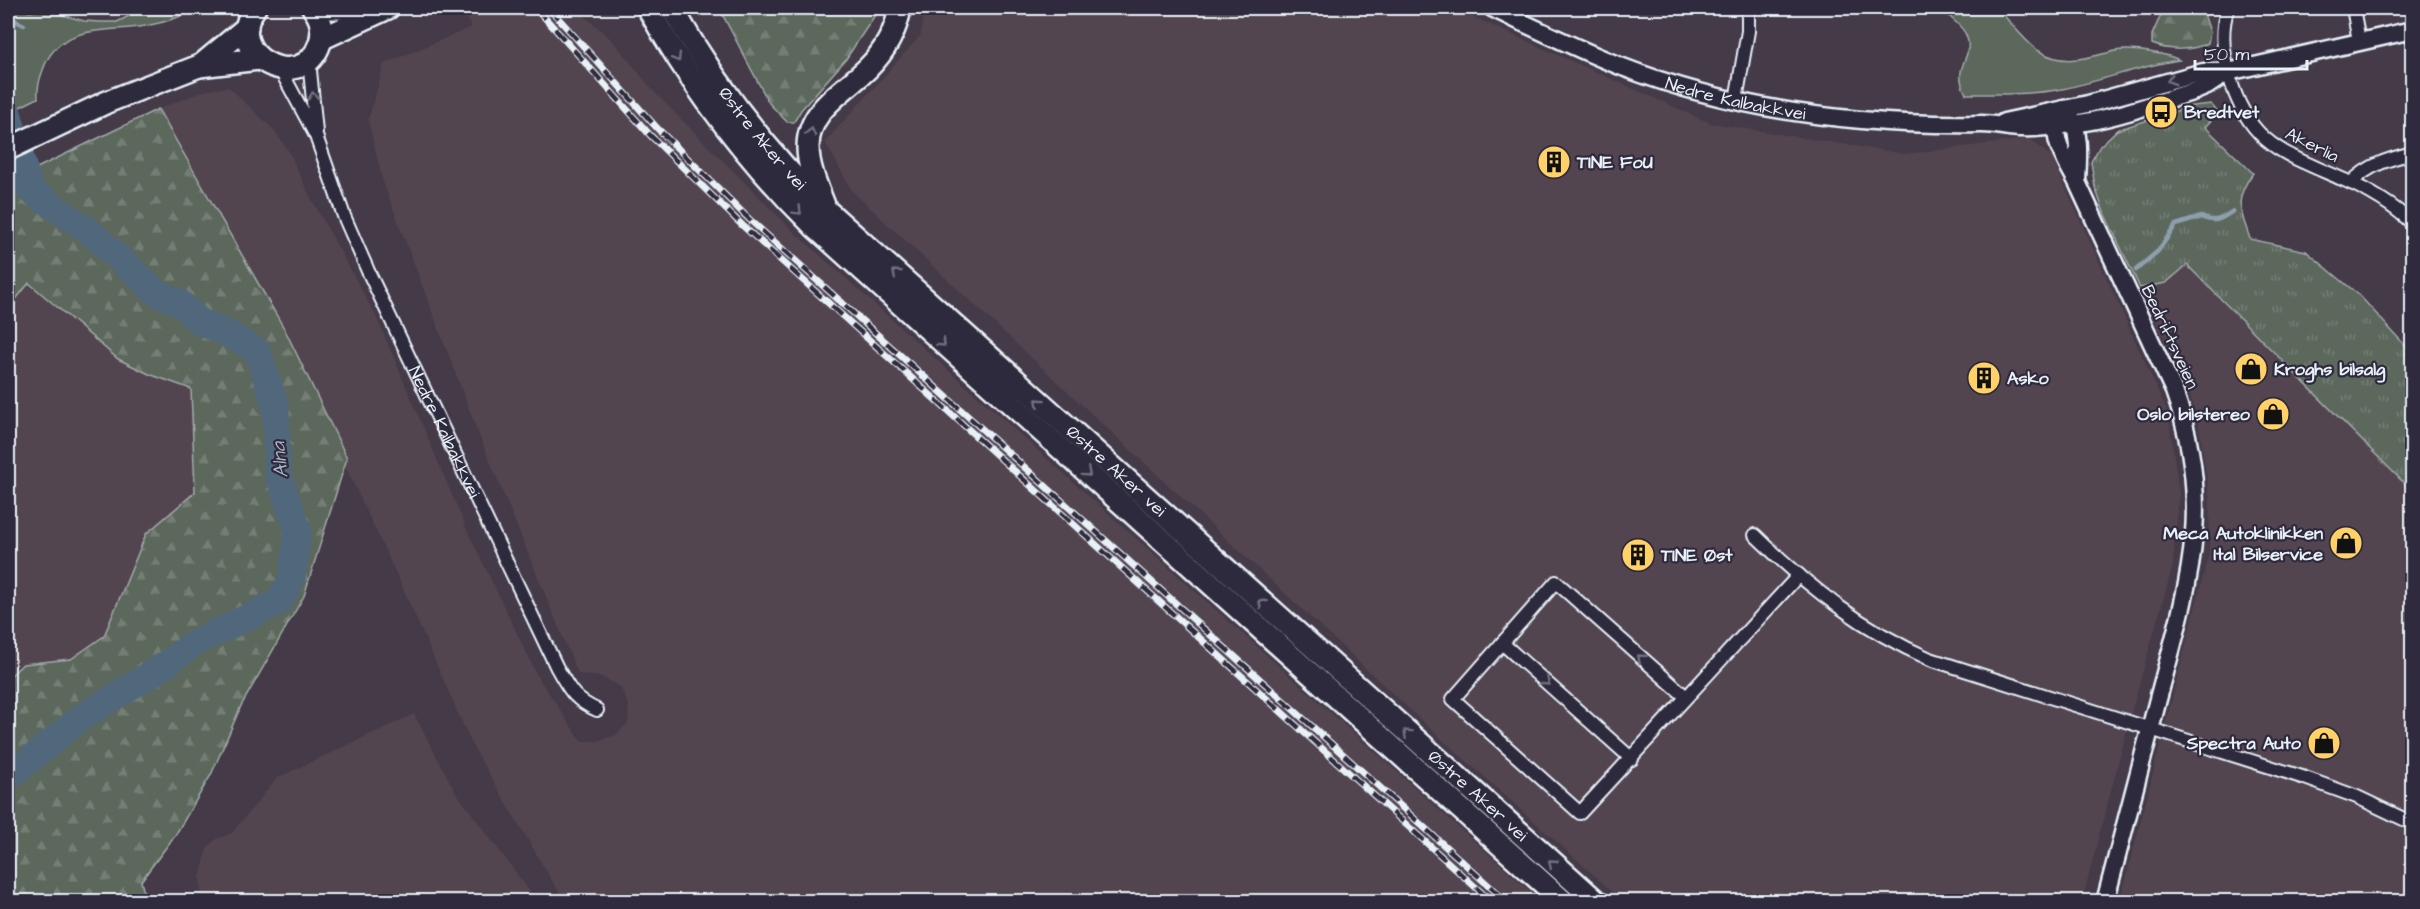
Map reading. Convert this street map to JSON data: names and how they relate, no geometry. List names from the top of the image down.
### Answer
{
  "streets": {
    "highway": ["Østre Aker vei"],
    "main road": ["Nedre Kalbakkvei", "Bedriftsveien"],
    "street": ["Akerlia"]
  },
  "crossings": [
    ["Nedre Kalbakkvei", "Akerlia"],
    ["Nedre Kalbakkvei", "Bedriftsveien"]
  ],
  "water": ["Alna"],
  "places": {
    "bus stop": ["Bredtvet"],
    "building": ["TINE FoU", "Asko", "TINE Øst"],
    "shop": [
      "Kroghs bilsalg",
      "Oslo bilstereo",
      "Meca Autoklinikken Ital Bilservice",
      "Spectra Auto"
    ]
  },
  "scale_bar": "50 m"
}
